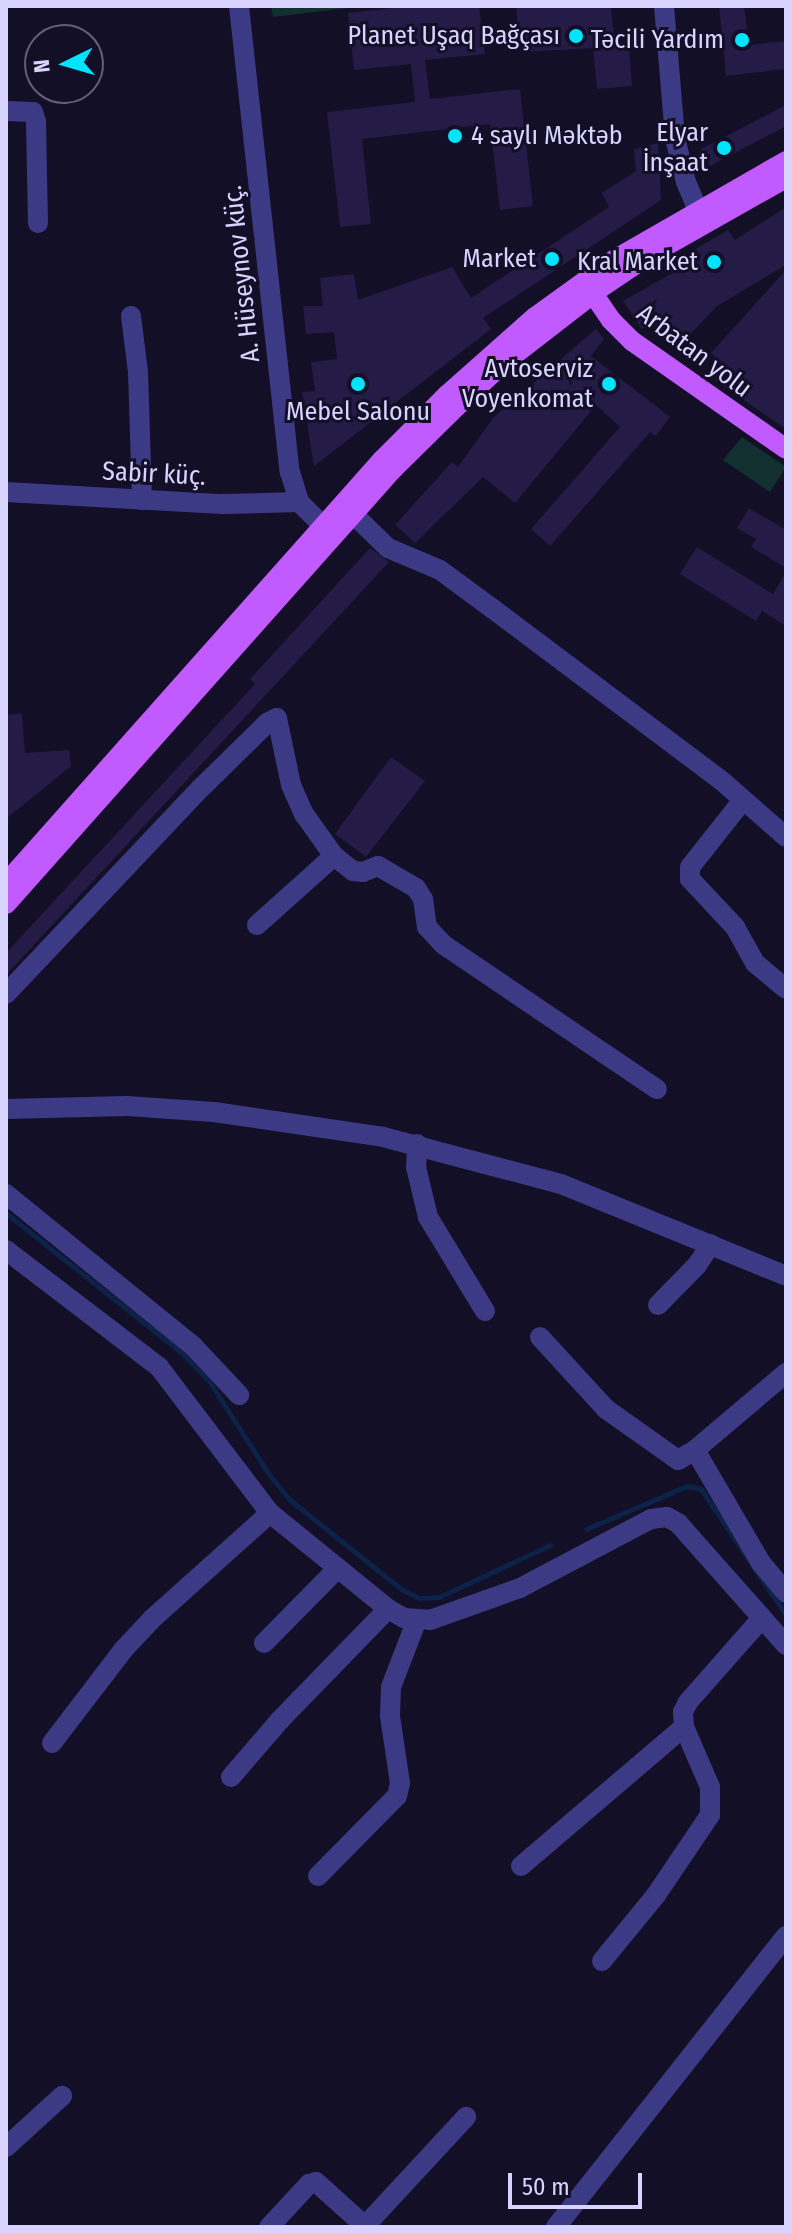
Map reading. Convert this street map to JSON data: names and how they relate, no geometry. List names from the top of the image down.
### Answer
{
  "streets": {
    "main road": ["Arbatan yolu"],
    "street": ["A. Hüseynov küç.", "Sabir küç."]
  },
  "crossings": [
    ["A. Hüseynov küç.", "Sabir küç."]
  ],
  "places": [
    "Planet Uşaq Bağçası",
    "Təcili Yardım",
    "4 saylı Məktəb",
    "Elyar İnşaat",
    "Market",
    "Kral Market",
    "Mebel Salonu",
    "Avtoserviz Voyenkomat"
  ],
  "scale_bar": "50 m",
  "north": "left"
}
